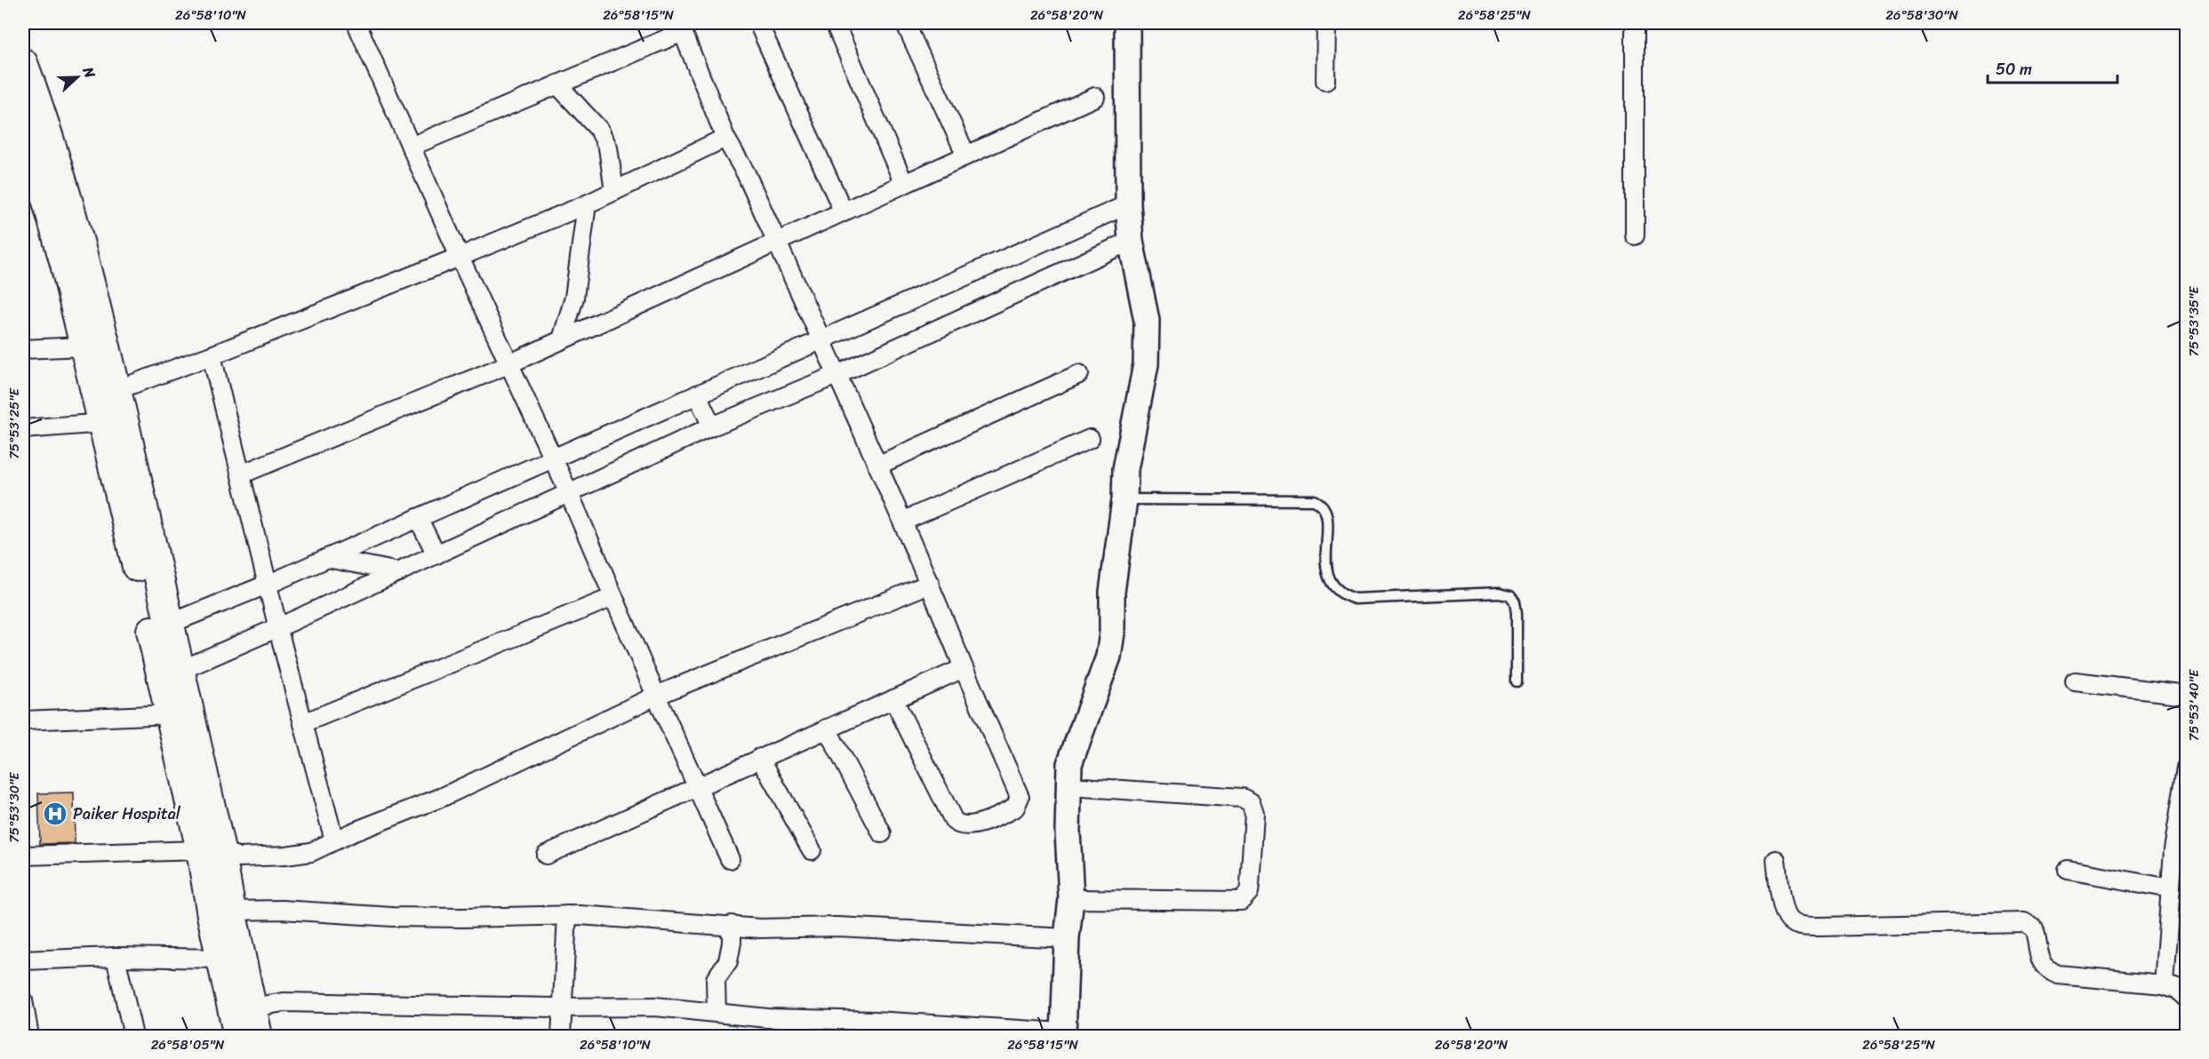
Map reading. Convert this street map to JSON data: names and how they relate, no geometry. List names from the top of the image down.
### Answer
{
  "places": {
    "hospital": ["Paiker Hospital"]
  },
  "scale_bar": "50 m",
  "north": "right",
  "coordinates": [
    "26°58'10\"N",
    "26°58'15\"N",
    "26°58'20\"N",
    "26°58'25\"N",
    "26°58'30\"N",
    "75°53'35\"E",
    "75°53'25\"E",
    "75°53'40\"E",
    "75°53'30\"E",
    "26°58'05\"N"
  ]
}
